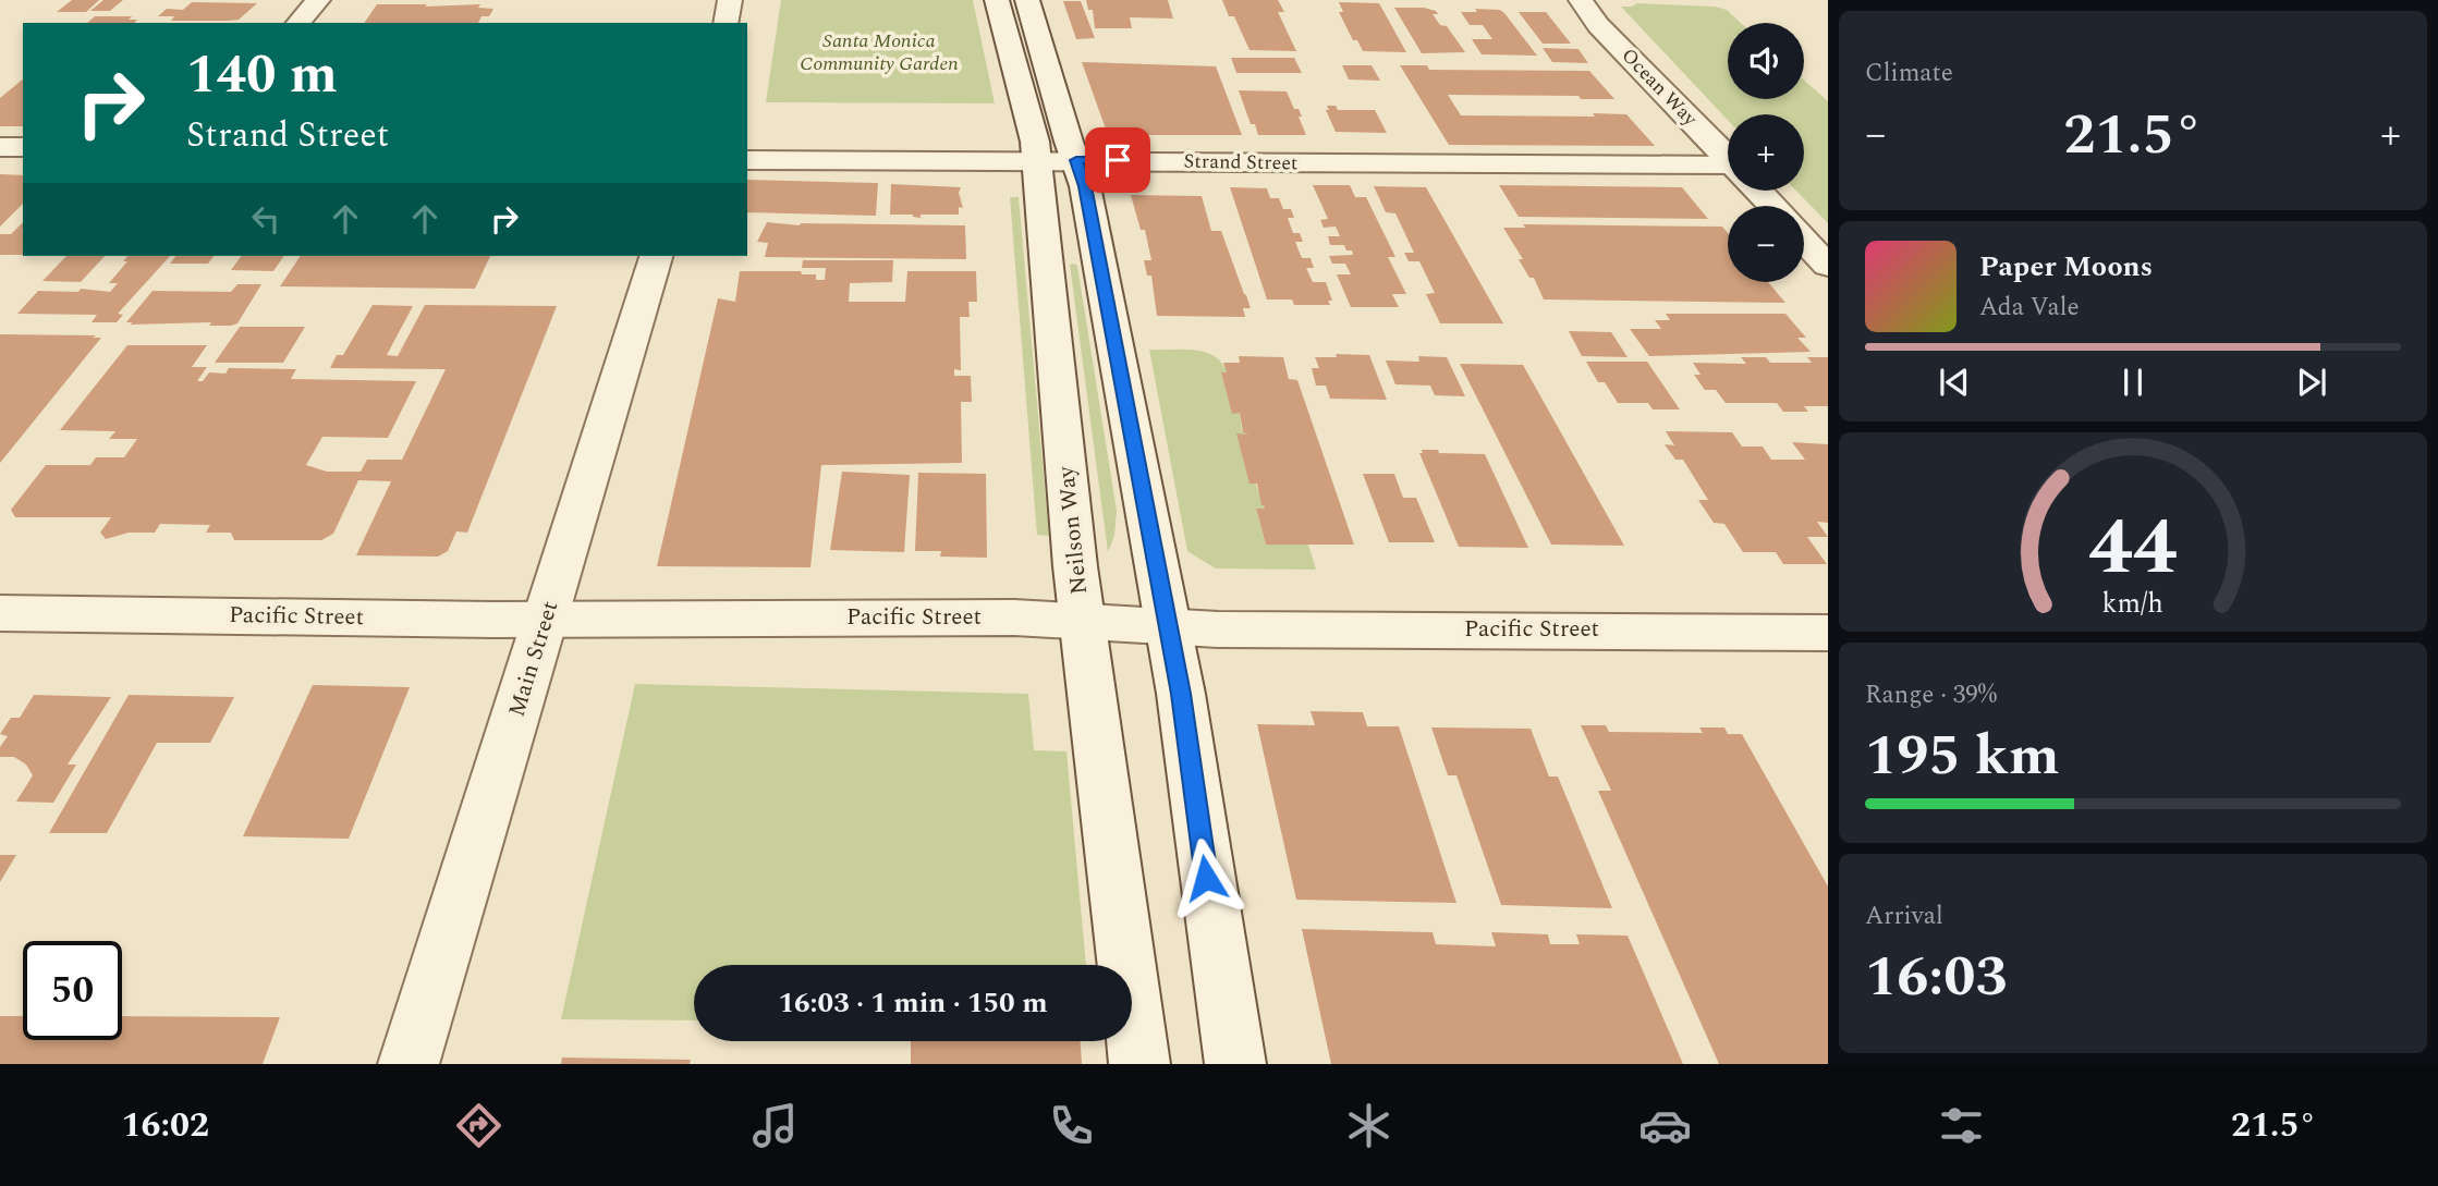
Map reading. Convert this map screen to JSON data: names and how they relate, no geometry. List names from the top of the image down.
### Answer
{
  "streets": {
    "street": [
      "Ocean Way",
      "Strand Street",
      "Neilson Way",
      "Pacific Street",
      "Main Street"
    ]
  },
  "crossings": [
    ["Strand Street", "Neilson Way"],
    ["Neilson Way", "Pacific Street"],
    ["Pacific Street", "Main Street"]
  ],
  "parks": ["Santa Monica Community Garden"],
  "page": {
    "tile": [
      "Climate",
      ["Range · 39%", "195 km"],
      ["Arrival", "16:03"]
    ],
    "map_buttons": ["+", "−"],
    "turn": ["140 m", "Strand Street"],
    "heat": ["−", "21.5°", "+"],
    "song": ["Paper Moons", "Ada Vale"],
    "limit": "50",
    "trip": "16:03 · 1 min · 150 m",
    "tabs": ["16:02", "21.5°"],
    "gauge": ["44", "km/h"]
  }
}
